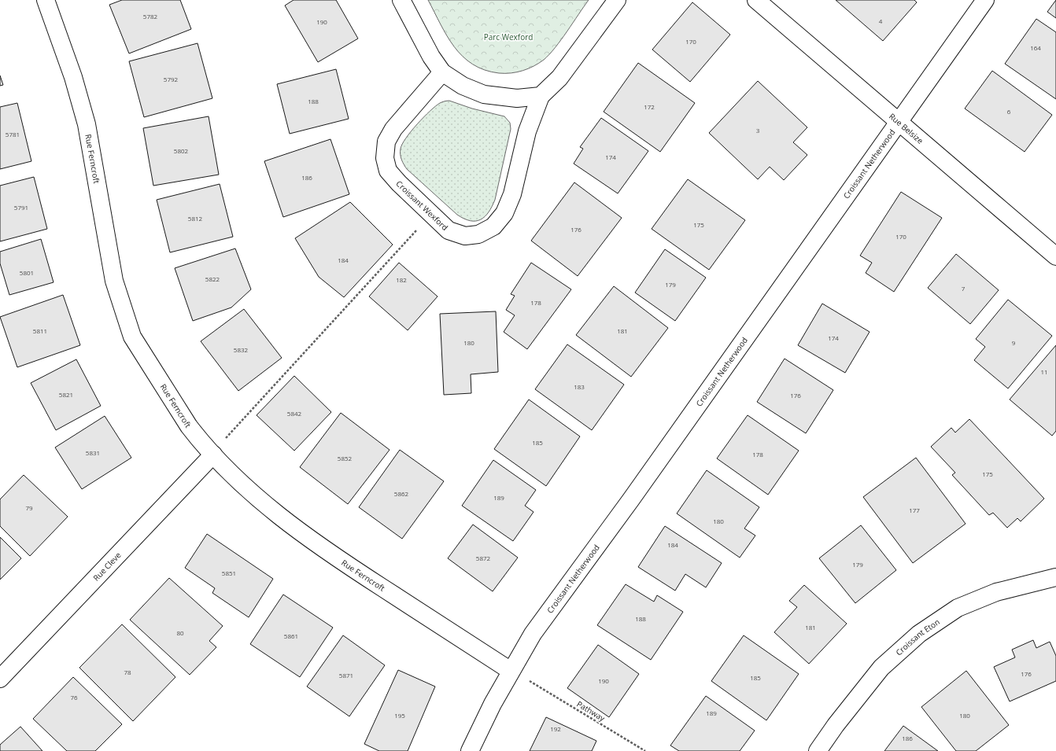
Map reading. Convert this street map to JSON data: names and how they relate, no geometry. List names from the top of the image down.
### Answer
{
  "streets": {
    "street": [
      "Rue Belsize",
      "Rue Ferncroft",
      "Croissant Netherwood",
      "Croissant Wexford",
      "Rue Cleve",
      "Croissant Eton"
    ],
    "path": ["Pathway"]
  },
  "crossings": [
    ["Rue Belsize", "Croissant Netherwood"],
    ["Rue Ferncroft", "Croissant Netherwood"],
    ["Rue Ferncroft", "Rue Cleve"]
  ],
  "parks": ["Parc Wexford"],
  "house_numbers": [
    "5782",
    "4",
    "190",
    "170",
    "164",
    "5792",
    "188",
    "172",
    "6",
    "3",
    "5781",
    "5802",
    "174",
    "186",
    "5791",
    "5812",
    "175",
    "176",
    "170",
    "184",
    "5801",
    "5822",
    "182",
    "179",
    "7",
    "178",
    "5811",
    "181",
    "174",
    "180",
    "9",
    "5832",
    "11",
    "183",
    "5821",
    "176",
    "5842",
    "185",
    "5831",
    "178",
    "5852",
    "175",
    "5862",
    "189",
    "79",
    "177",
    "180",
    "184",
    "5872",
    "179",
    "5851",
    "188",
    "181",
    "80",
    "5861",
    "78",
    "176",
    "5871",
    "185",
    "190",
    "76",
    "189",
    "195",
    "180",
    "192",
    "186"
  ]
}
